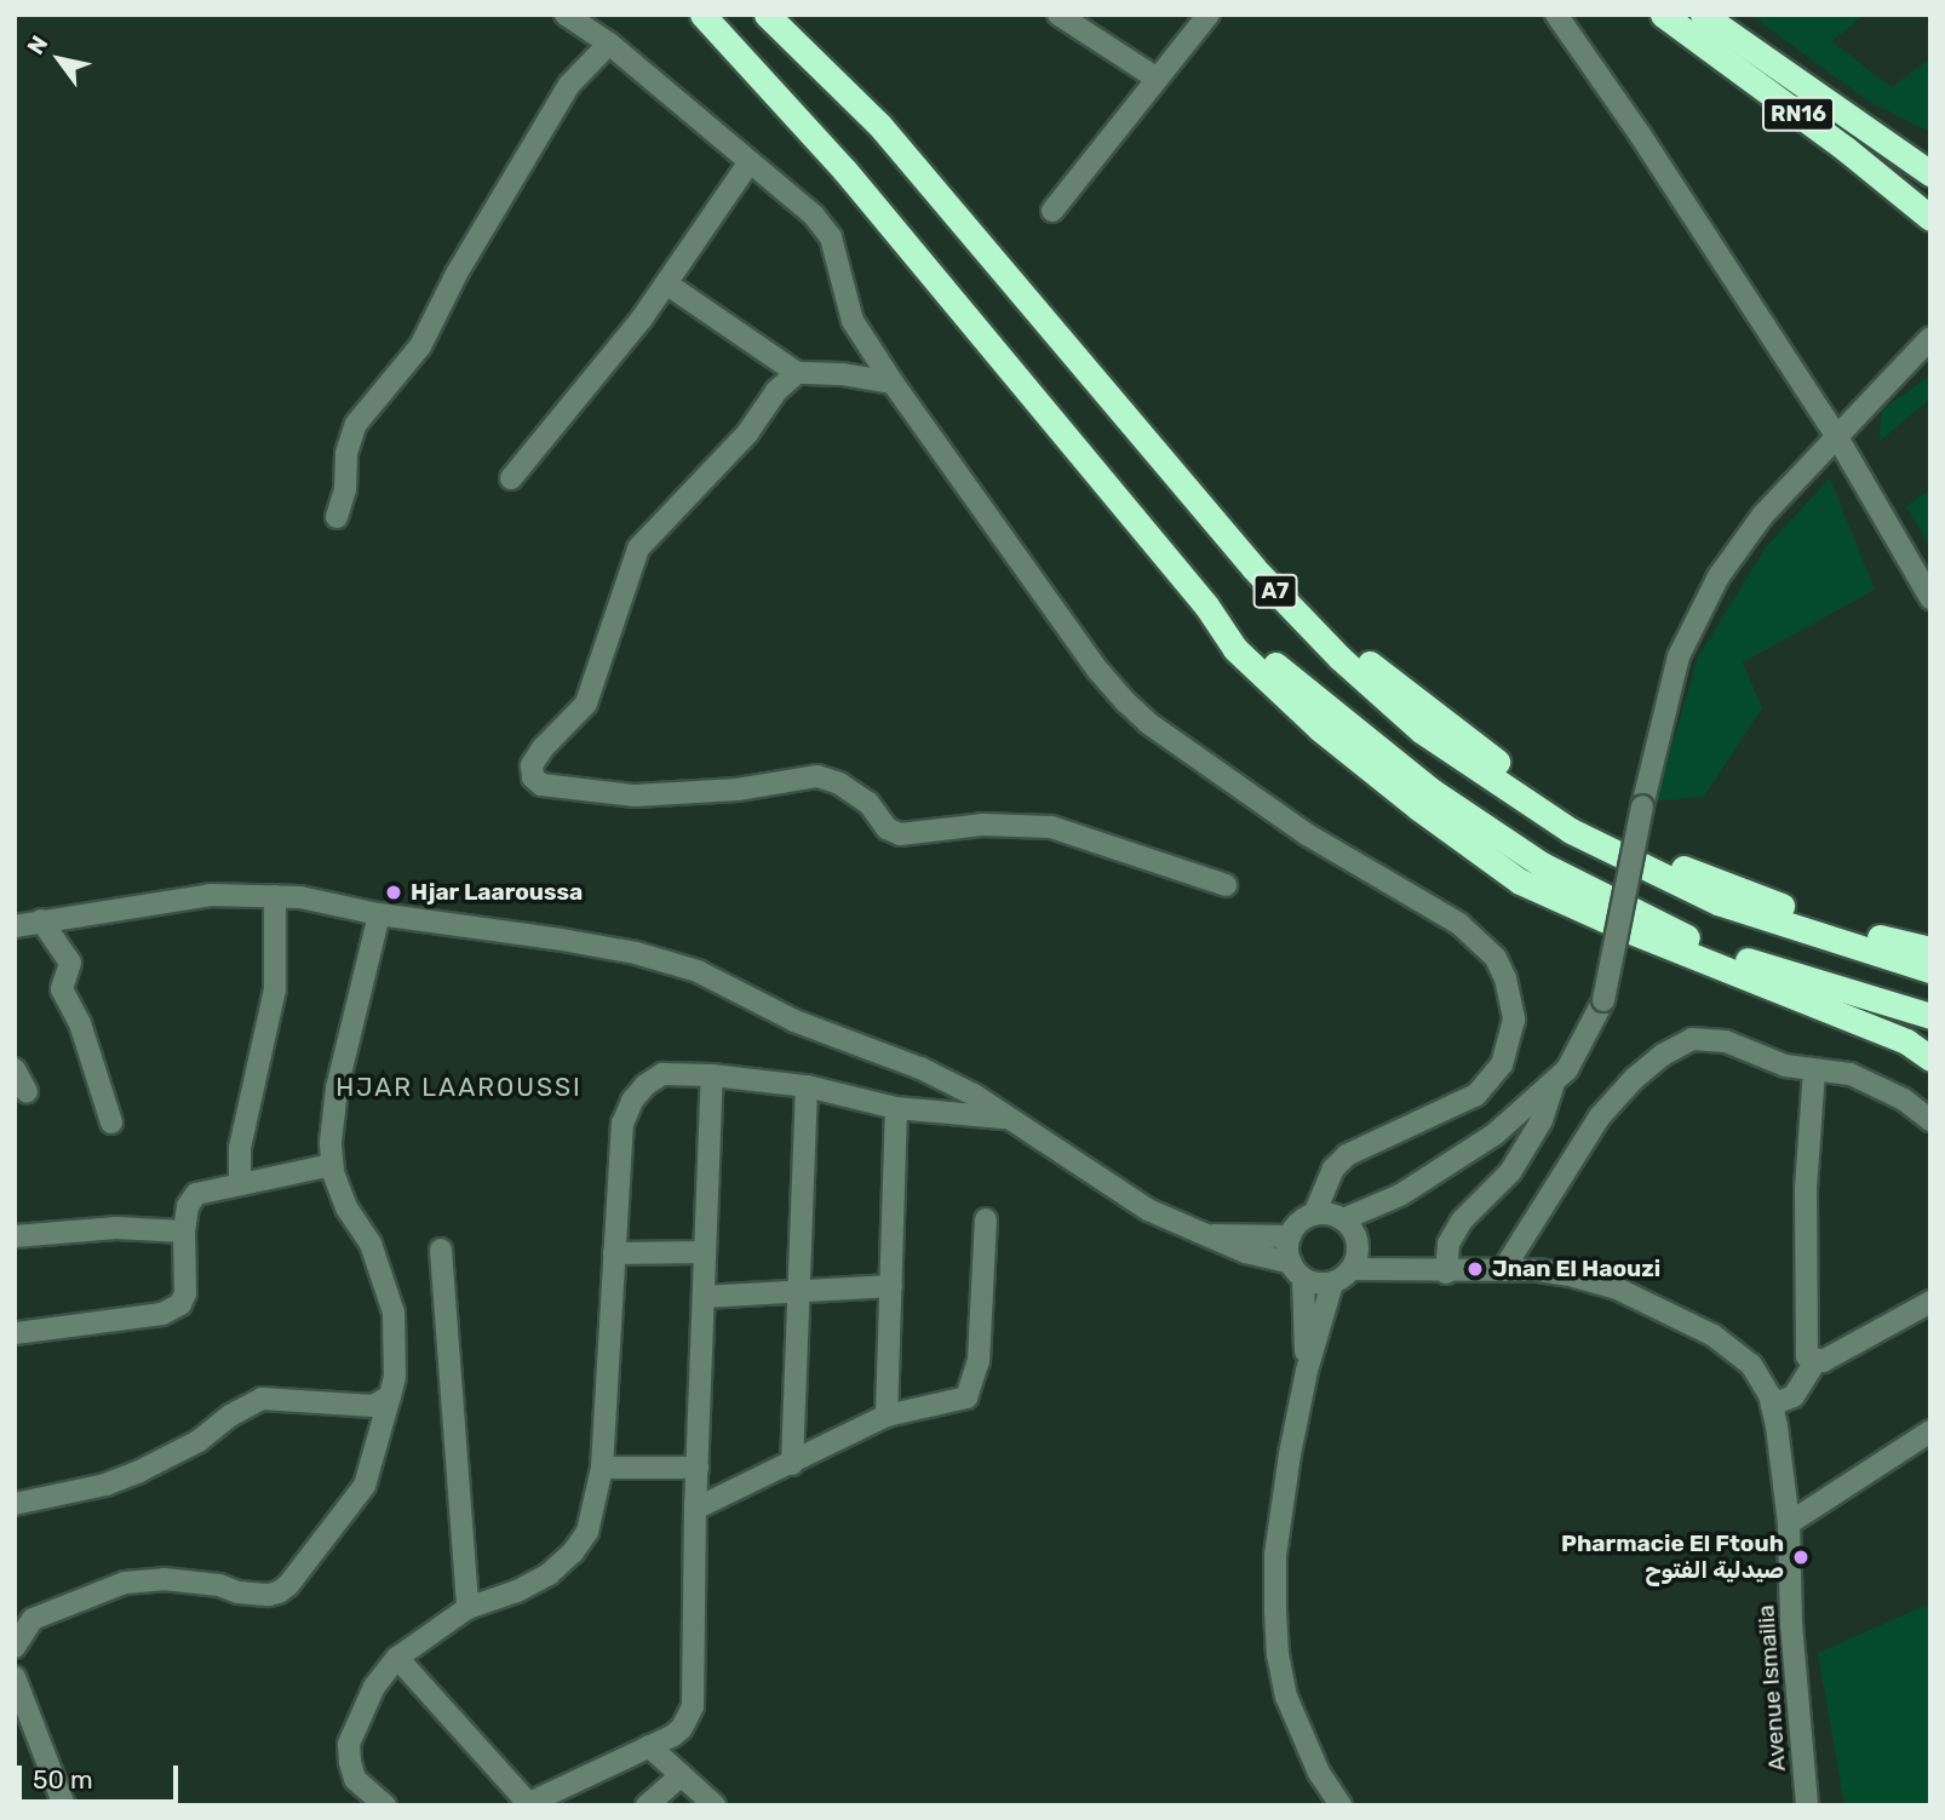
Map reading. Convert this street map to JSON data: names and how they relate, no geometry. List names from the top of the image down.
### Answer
{
  "streets": {
    "highway": ["RN16", "A7"],
    "street": ["Avenue Ismailia"]
  },
  "districts": ["HJAR LAAROUSSI"],
  "places": ["Hjar Laaroussa", "Jnan El Haouzi", "Pharmacie El Ftouh صيدلية الفتوح"],
  "scale_bar": "50 m",
  "north": "top left"
}
